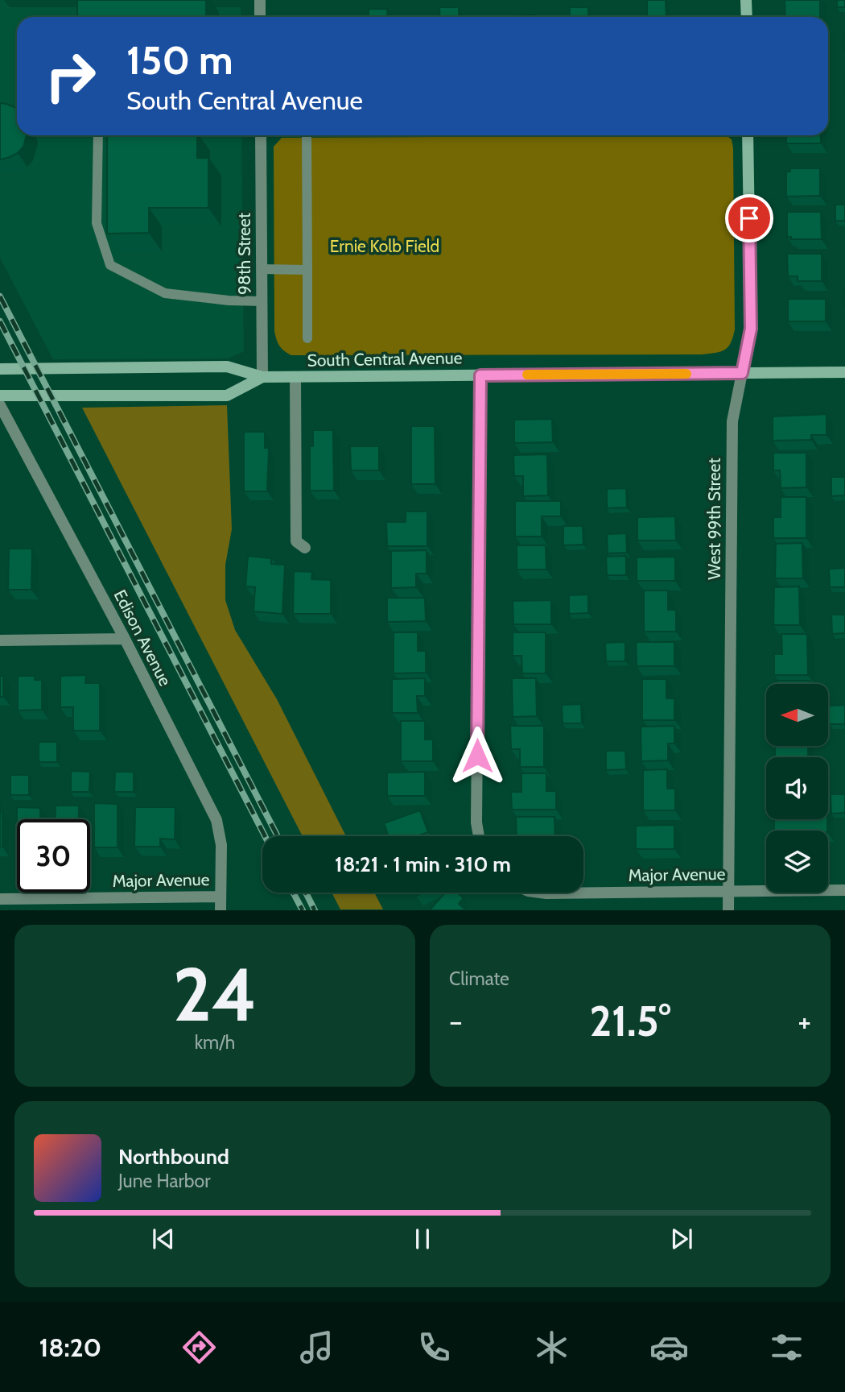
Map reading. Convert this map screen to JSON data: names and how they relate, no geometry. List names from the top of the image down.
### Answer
{
  "streets": {
    "street": [
      "98th Street",
      "South Central Avenue",
      "West 99th Street",
      "Edison Avenue",
      "Major Avenue"
    ]
  },
  "crossings": [
    ["98th Street", "South Central Avenue"],
    ["South Central Avenue", "West 99th Street"],
    ["West 99th Street", "Major Avenue"],
    ["Edison Avenue", "Major Avenue"]
  ],
  "parks": ["Ernie Kolb Field"],
  "north": "left",
  "page": {
    "turn": ["150 m", "South Central Avenue"],
    "limit": "30",
    "trip": "18:21 · 1 min · 310 m",
    "tile": [
      ["24", "km/h"],
      "Climate"
    ],
    "heat": ["−", "21.5°", "+"],
    "song": ["Northbound", "June Harbor"],
    "tabs": "18:20"
  }
}
